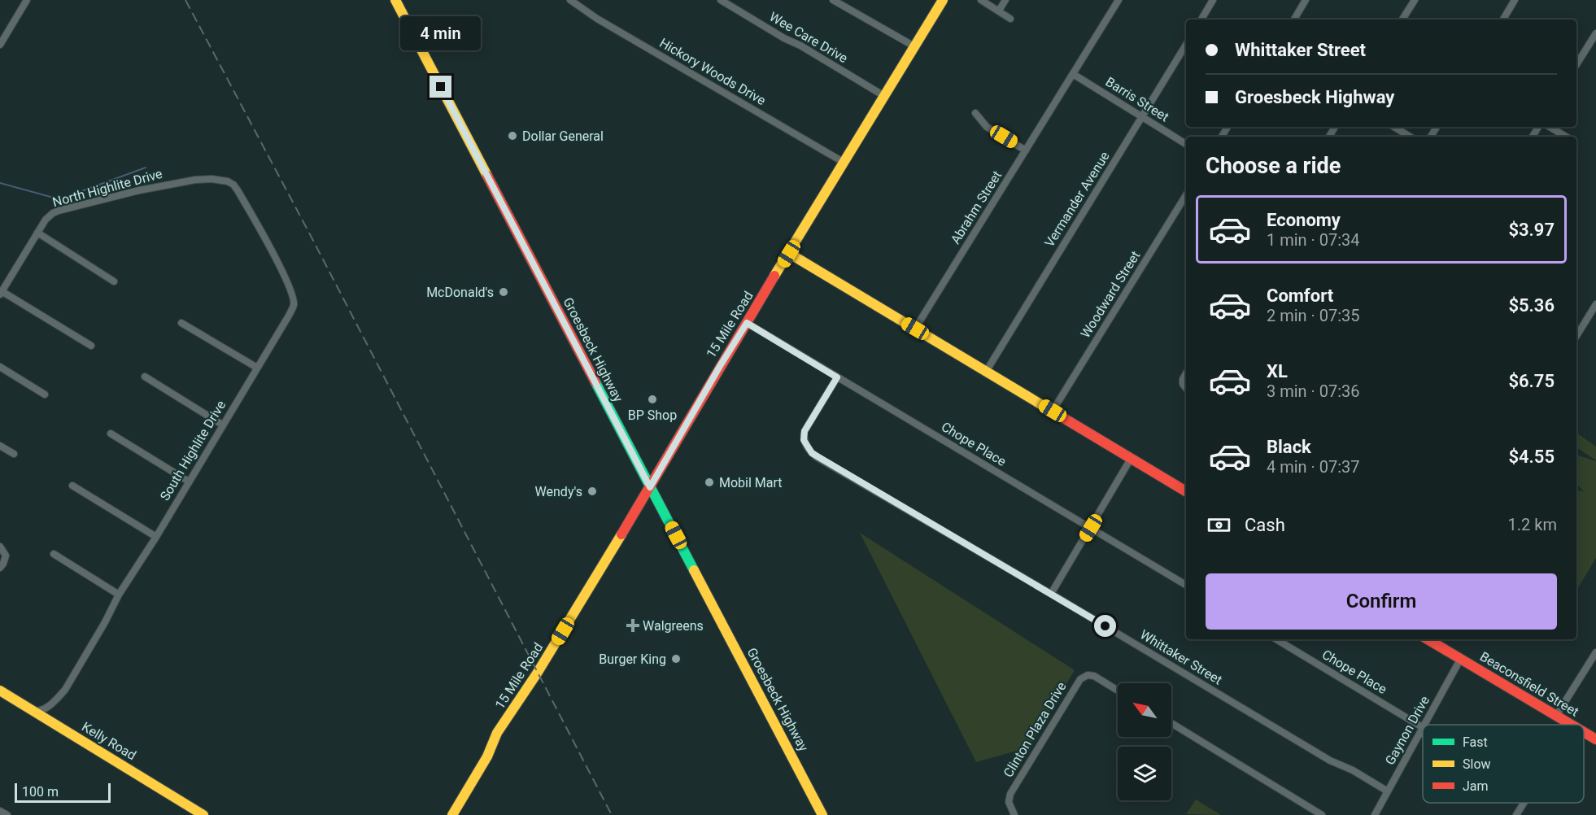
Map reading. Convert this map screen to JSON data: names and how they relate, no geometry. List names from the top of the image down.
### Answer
{
  "streets": {
    "main road": [
      "15 Mile Road",
      "Groesbeck Highway",
      "Beaconsfield Street",
      "Kelly Road"
    ],
    "street": [
      "Wee Care Drive",
      "Hickory Woods Drive",
      "Barris Street",
      "North Highlite Drive",
      "Vermander Avenue",
      "Abrahm Street",
      "Woodward Street",
      "Chope Place",
      "South Highlite Drive",
      "Whittaker Street",
      "Clinton Plaza Drive",
      "Gaynon Drive"
    ]
  },
  "crossings": [
    ["Wee Care Drive", "15 Mile Road"],
    ["Hickory Woods Drive", "15 Mile Road"],
    ["Barris Street", "Vermander Avenue"],
    ["Barris Street", "Abrahm Street"],
    ["North Highlite Drive", "South Highlite Drive"],
    ["15 Mile Road", "Groesbeck Highway"],
    ["15 Mile Road", "Chope Place"],
    ["Chope Place", "Whittaker Street"],
    ["Chope Place", "Gaynon Drive"],
    ["South Highlite Drive", "Kelly Road"],
    ["Whittaker Street", "Gaynon Drive"],
    ["Beaconsfield Street", "Gaynon Drive"]
  ],
  "places": {
    "other": [
      "Dollar General",
      "McDonald's",
      "BP Shop",
      "Mobil Mart",
      "Wendy's",
      "Burger King"
    ],
    "health": ["Walgreens"]
  },
  "legend": ["Fast", "Slow", "Jam"],
  "scale_bar": "100 m",
  "north": "top left",
  "page": {
    "bubble": "4 min",
    "banner": ["Whittaker Street", "Groesbeck Highway"],
    "heading": "Choose a ride",
    "list": [
      {
        "name": "Economy",
        "note": "1 min · 07:34",
        "value": "$3.97"
      },
      {
        "name": "Comfort",
        "note": "2 min · 07:35",
        "value": "$5.36"
      },
      {
        "name": "XL",
        "note": "3 min · 07:36",
        "value": "$6.75"
      },
      {
        "name": "Black",
        "note": "4 min · 07:37",
        "value": "$4.55"
      }
    ],
    "pay": ["Cash", "1.2 km"],
    "buttons": "Confirm",
    "scale": "100 m"
  }
}
